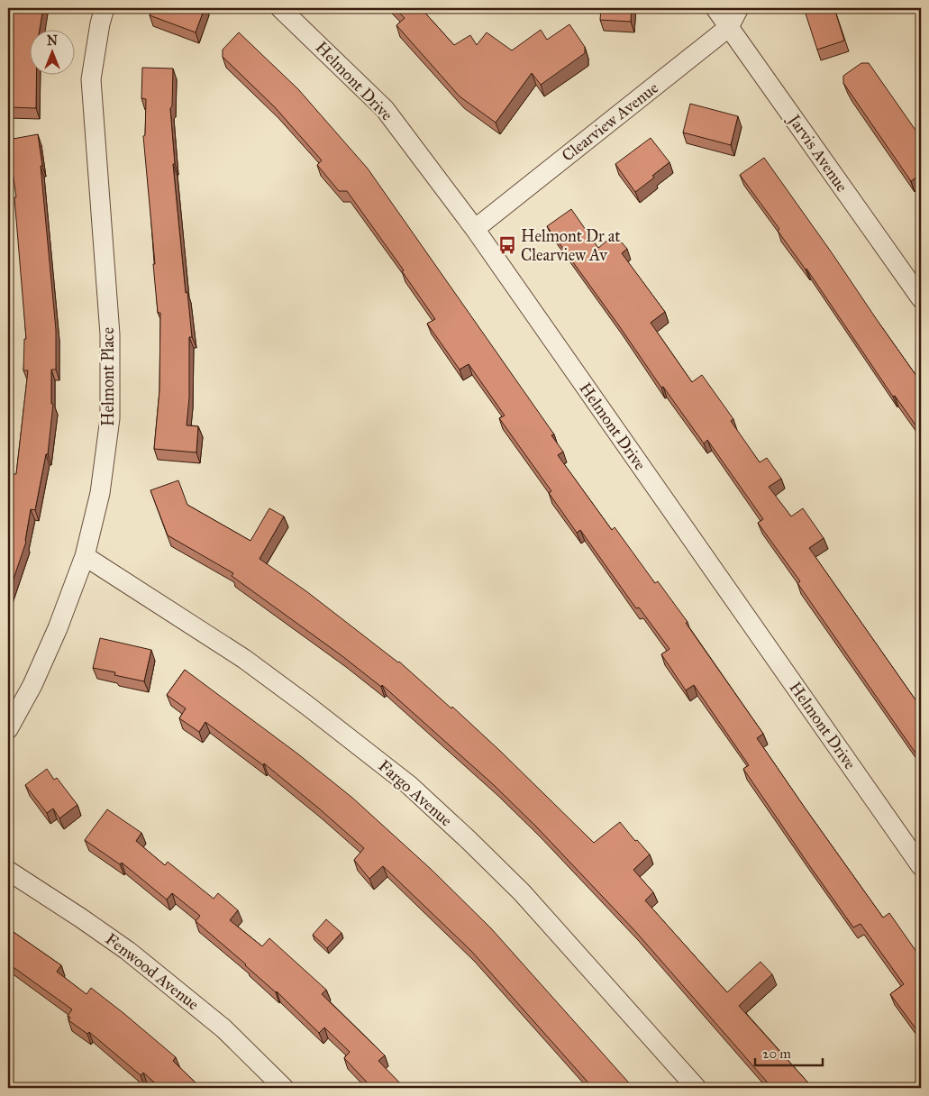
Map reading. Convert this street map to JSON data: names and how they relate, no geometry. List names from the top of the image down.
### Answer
{
  "streets": {
    "street": [
      "Helmont Drive",
      "Clearview Avenue",
      "Jarvis Avenue",
      "Helmont Place",
      "Fargo Avenue",
      "Fenwood Avenue"
    ]
  },
  "crossings": [
    ["Helmont Drive", "Clearview Avenue"],
    ["Clearview Avenue", "Jarvis Avenue"],
    ["Helmont Place", "Fargo Avenue"]
  ],
  "places": {
    "bus stop": ["Helmont Dr at Clearview Av"]
  },
  "scale_bar": "20 m",
  "north": "top"
}
